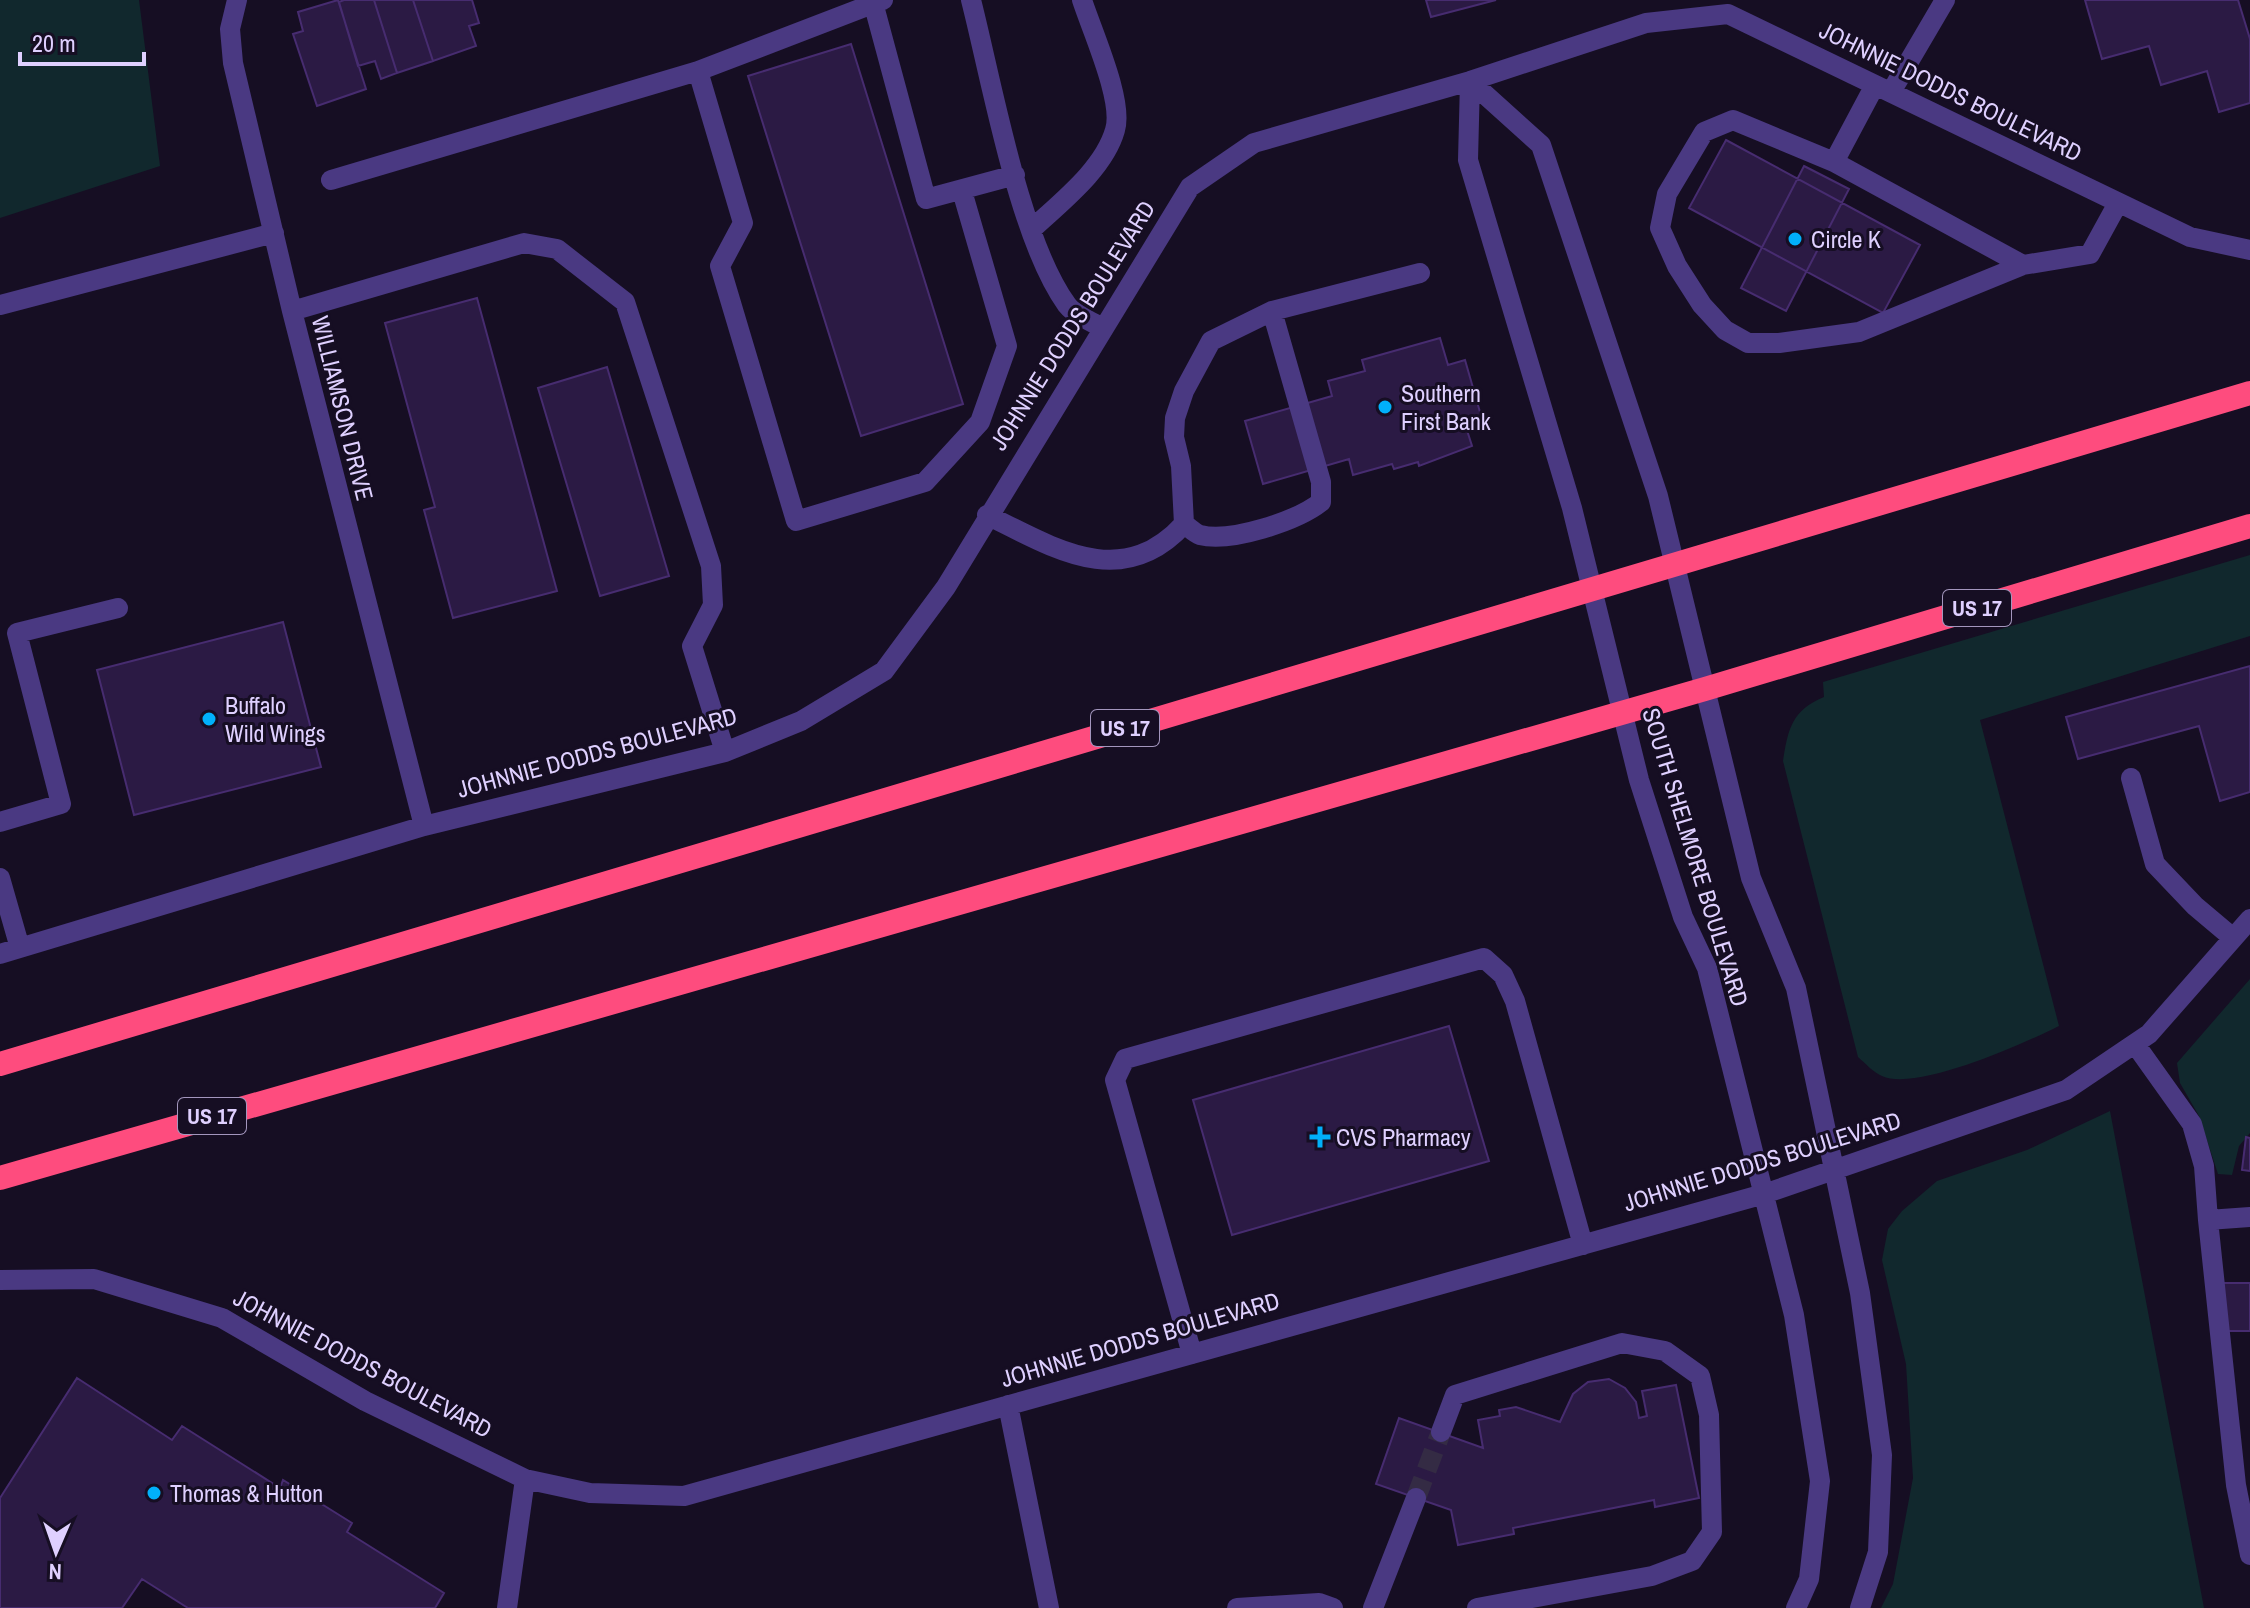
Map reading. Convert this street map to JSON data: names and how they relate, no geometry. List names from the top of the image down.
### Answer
{
  "streets": {
    "highway": ["US 17"],
    "street": ["JOHNNIE DODDS BOULEVARD", "WILLIAMSON DRIVE", "SOUTH SHELMORE BOULEVARD"]
  },
  "crossings": [
    ["JOHNNIE DODDS BOULEVARD", "WILLIAMSON DRIVE"],
    ["JOHNNIE DODDS BOULEVARD", "SOUTH SHELMORE BOULEVARD"],
    ["US 17", "SOUTH SHELMORE BOULEVARD"]
  ],
  "places": {
    "other": [
      "Circle K",
      "Southern First Bank",
      "Buffalo Wild Wings",
      "Thomas & Hutton"
    ],
    "health": ["CVS Pharmacy"]
  },
  "scale_bar": "20 m",
  "north": "bottom"
}
